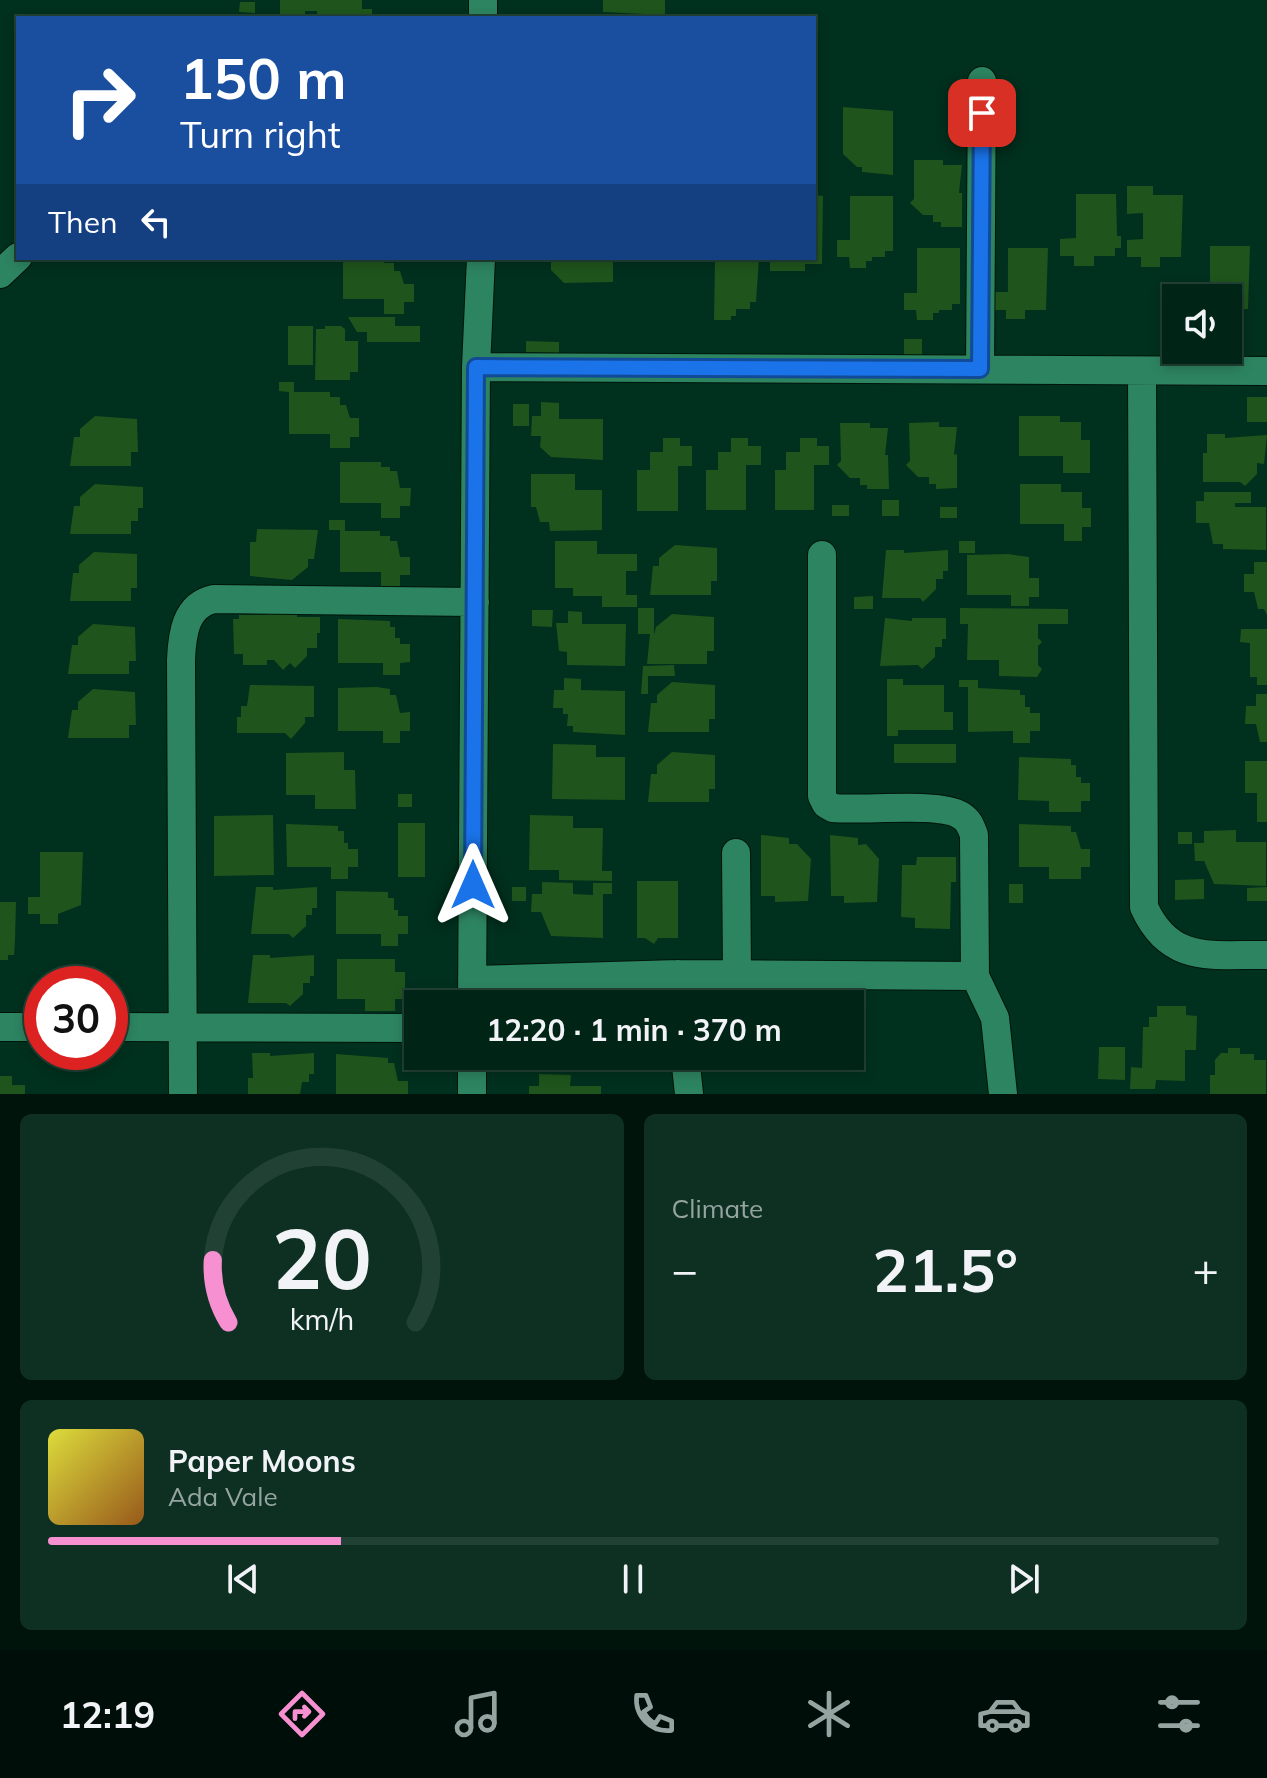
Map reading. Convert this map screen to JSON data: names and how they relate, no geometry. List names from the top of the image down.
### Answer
{
  "page": {
    "turn": ["150 m", "Turn right"],
    "then": "Then",
    "limit": "30",
    "trip": "12:20 · 1 min · 370 m",
    "tile": "Climate",
    "heat": ["−", "21.5°", "+"],
    "song": ["Paper Moons", "Ada Vale"],
    "tabs": "12:19",
    "gauge": ["20", "km/h"]
  }
}
